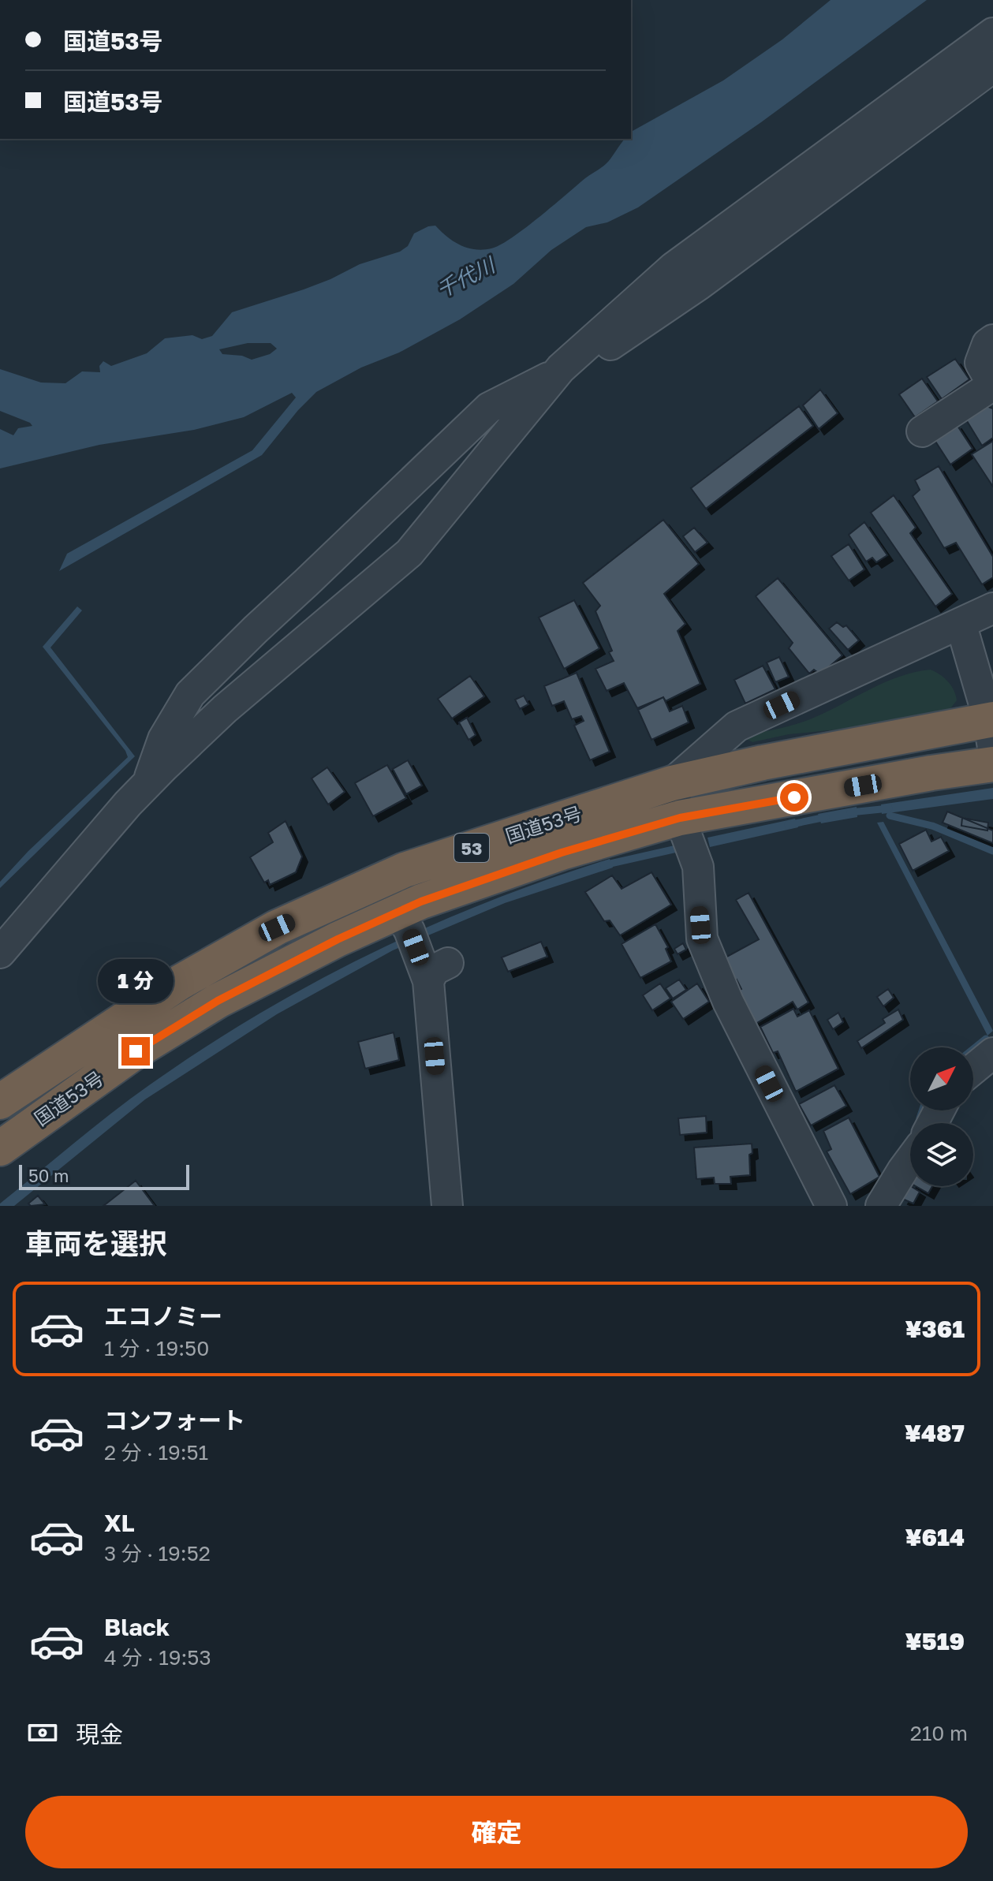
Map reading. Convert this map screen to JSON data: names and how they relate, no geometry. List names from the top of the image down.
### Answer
{
  "streets": {
    "highway": ["国道53号", "53"]
  },
  "water": ["千代川"],
  "scale_bar": "50 m",
  "north": "top right",
  "page": {
    "banner": ["国道53号", "国道53号"],
    "bubble": "1 分",
    "scale": "50 m",
    "heading": "車両を選択",
    "list": [
      {
        "name": "エコノミー",
        "note": "1 分 · 19:50",
        "value": "¥361"
      },
      {
        "name": "コンフォート",
        "note": "2 分 · 19:51",
        "value": "¥487"
      },
      {
        "name": "XL",
        "note": "3 分 · 19:52",
        "value": "¥614"
      },
      {
        "name": "Black",
        "note": "4 分 · 19:53",
        "value": "¥519"
      }
    ],
    "pay": ["現金", "210 m"],
    "buttons": "確定"
  }
}
